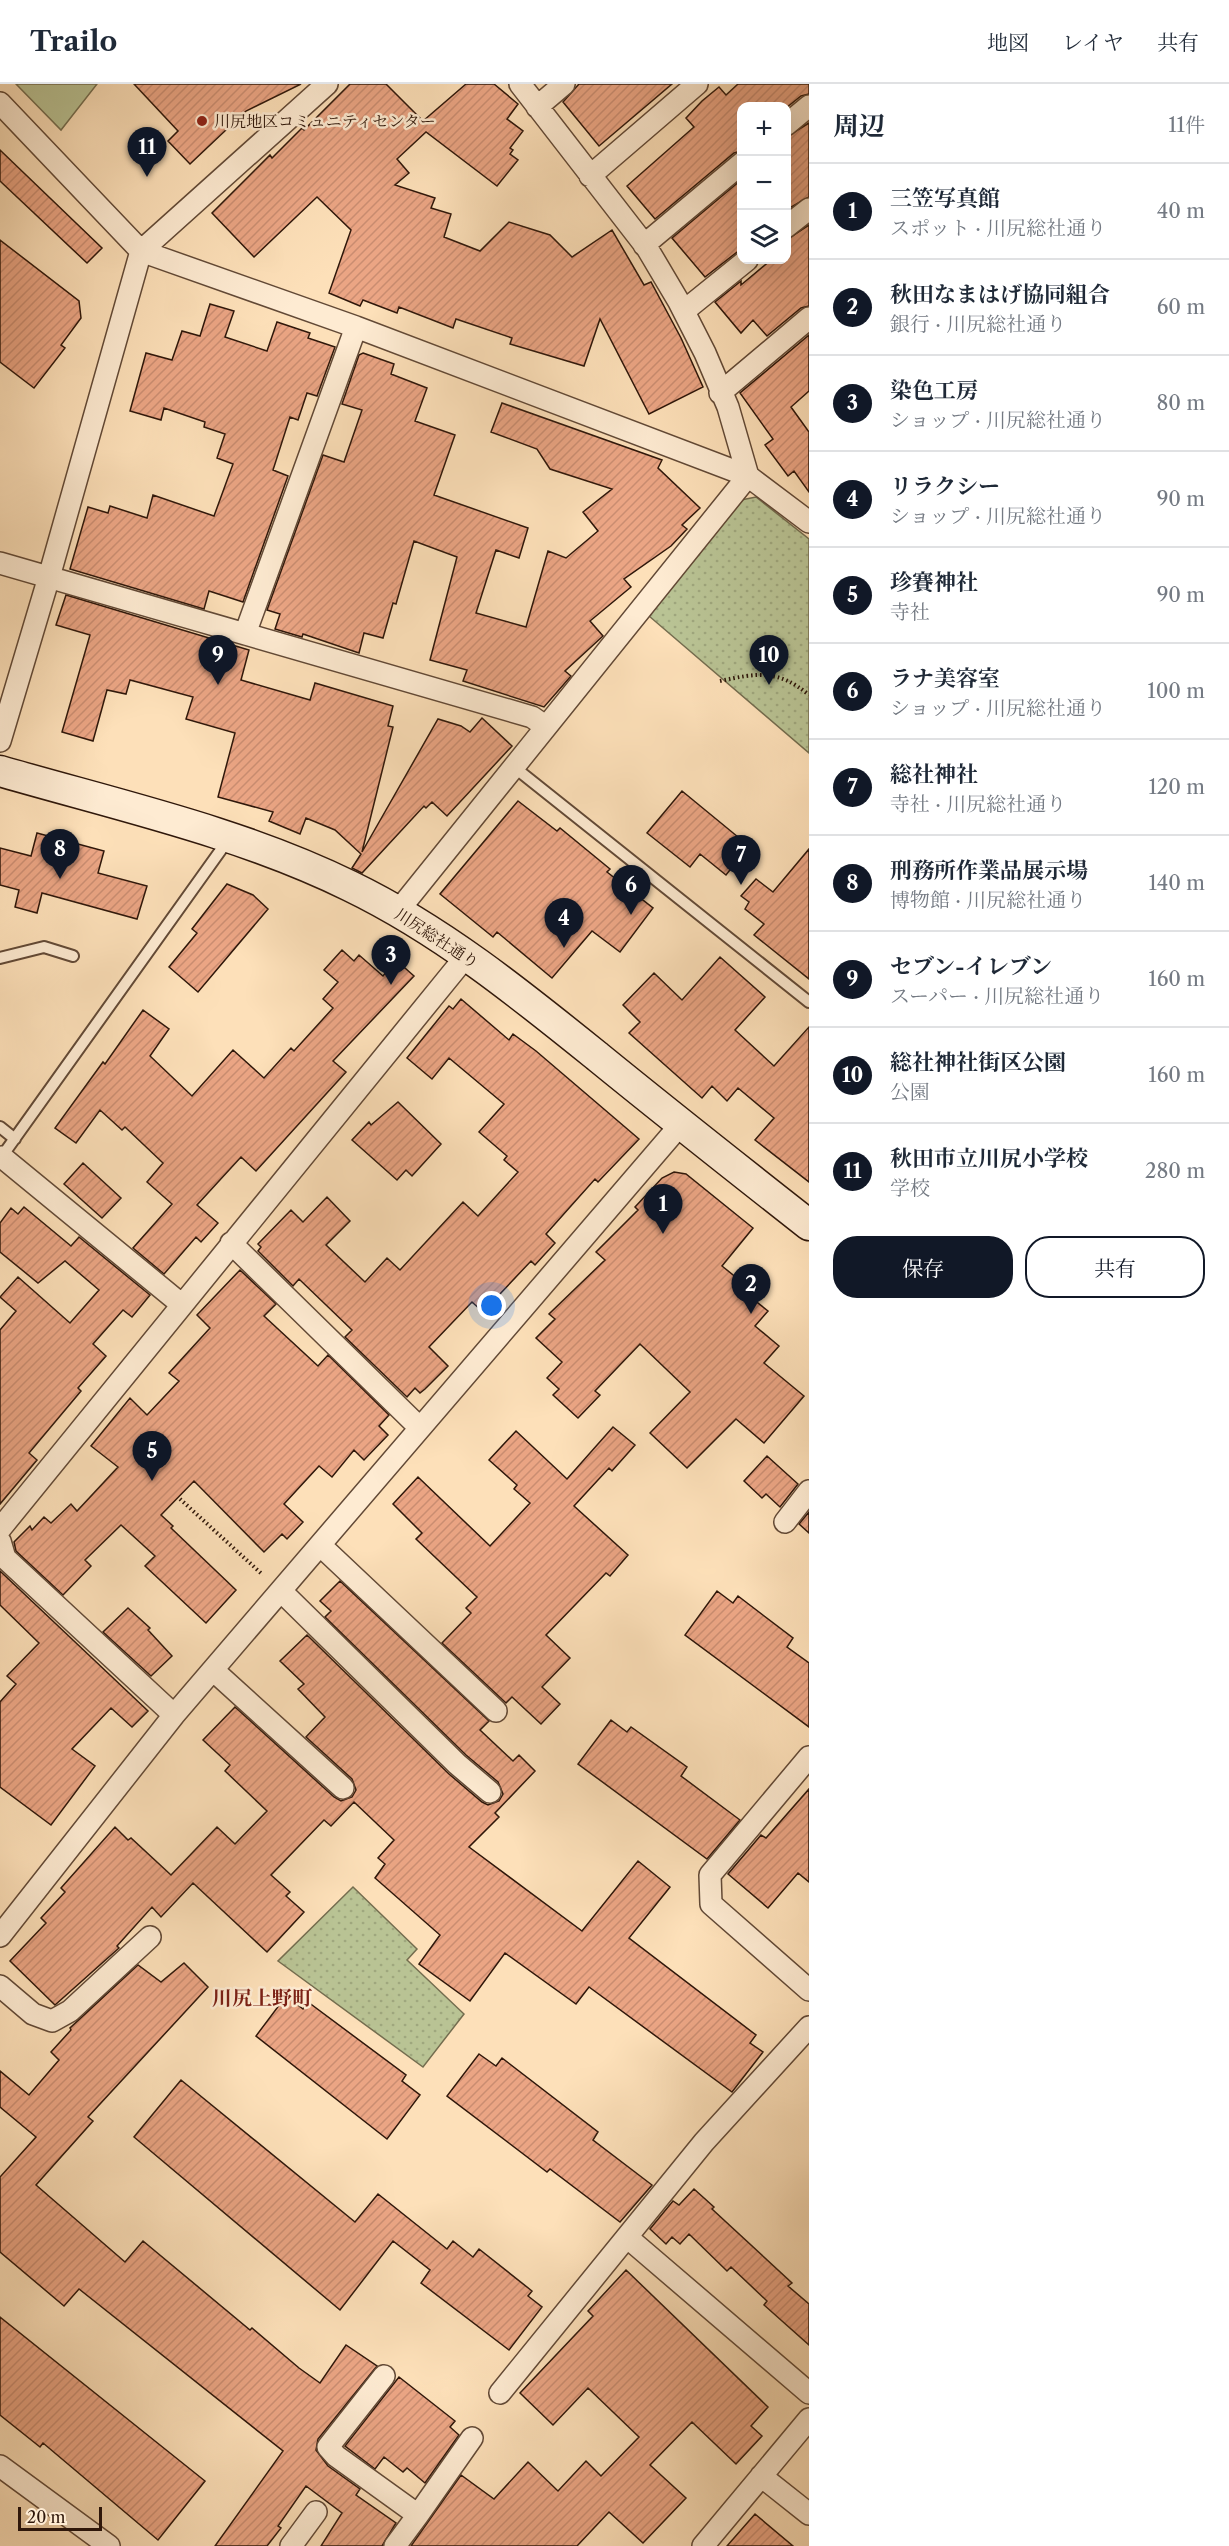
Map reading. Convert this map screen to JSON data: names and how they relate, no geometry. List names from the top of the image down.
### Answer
{
  "streets": {
    "street": ["川尻総社通り"]
  },
  "districts": ["川尻上野町"],
  "places": ["川尻地区コミュニティセンター"],
  "scale_bar": "20 m",
  "page": {
    "header": "Trailo",
    "nav": ["地図", "レイヤ", "共有"],
    "heading": ["周辺", "11件"],
    "map_buttons": ["+", "−"],
    "pins": [
      "11",
      "9",
      "10",
      "8",
      "7",
      "6",
      "4",
      "3",
      "1",
      "2",
      "5"
    ],
    "list": [
      {
        "mark": "1",
        "name": "三笠写真館",
        "note": "スポット · 川尻総社通り",
        "value": "40 m"
      },
      {
        "mark": "2",
        "name": "秋田なまはげ協同組合",
        "note": "銀行 · 川尻総社通り",
        "value": "60 m"
      },
      {
        "mark": "3",
        "name": "染色工房",
        "note": "ショップ · 川尻総社通り",
        "value": "80 m"
      },
      {
        "mark": "4",
        "name": "リラクシー",
        "note": "ショップ · 川尻総社通り",
        "value": "90 m"
      },
      {
        "mark": "5",
        "name": "珍賽神社",
        "note": "寺社",
        "value": "90 m"
      },
      {
        "mark": "6",
        "name": "ラナ美容室",
        "note": "ショップ · 川尻総社通り",
        "value": "100 m"
      },
      {
        "mark": "7",
        "name": "総社神社",
        "note": "寺社 · 川尻総社通り",
        "value": "120 m"
      },
      {
        "mark": "8",
        "name": "刑務所作業品展示場",
        "note": "博物館 · 川尻総社通り",
        "value": "140 m"
      },
      {
        "mark": "9",
        "name": "セブン-イレブン",
        "note": "スーパー · 川尻総社通り",
        "value": "160 m"
      },
      {
        "mark": "10",
        "name": "総社神社街区公園",
        "note": "公園",
        "value": "160 m"
      },
      {
        "mark": "11",
        "name": "秋田市立川尻小学校",
        "note": "学校",
        "value": "280 m"
      }
    ],
    "buttons": ["保存", "共有"],
    "scale": "20 m"
  }
}
